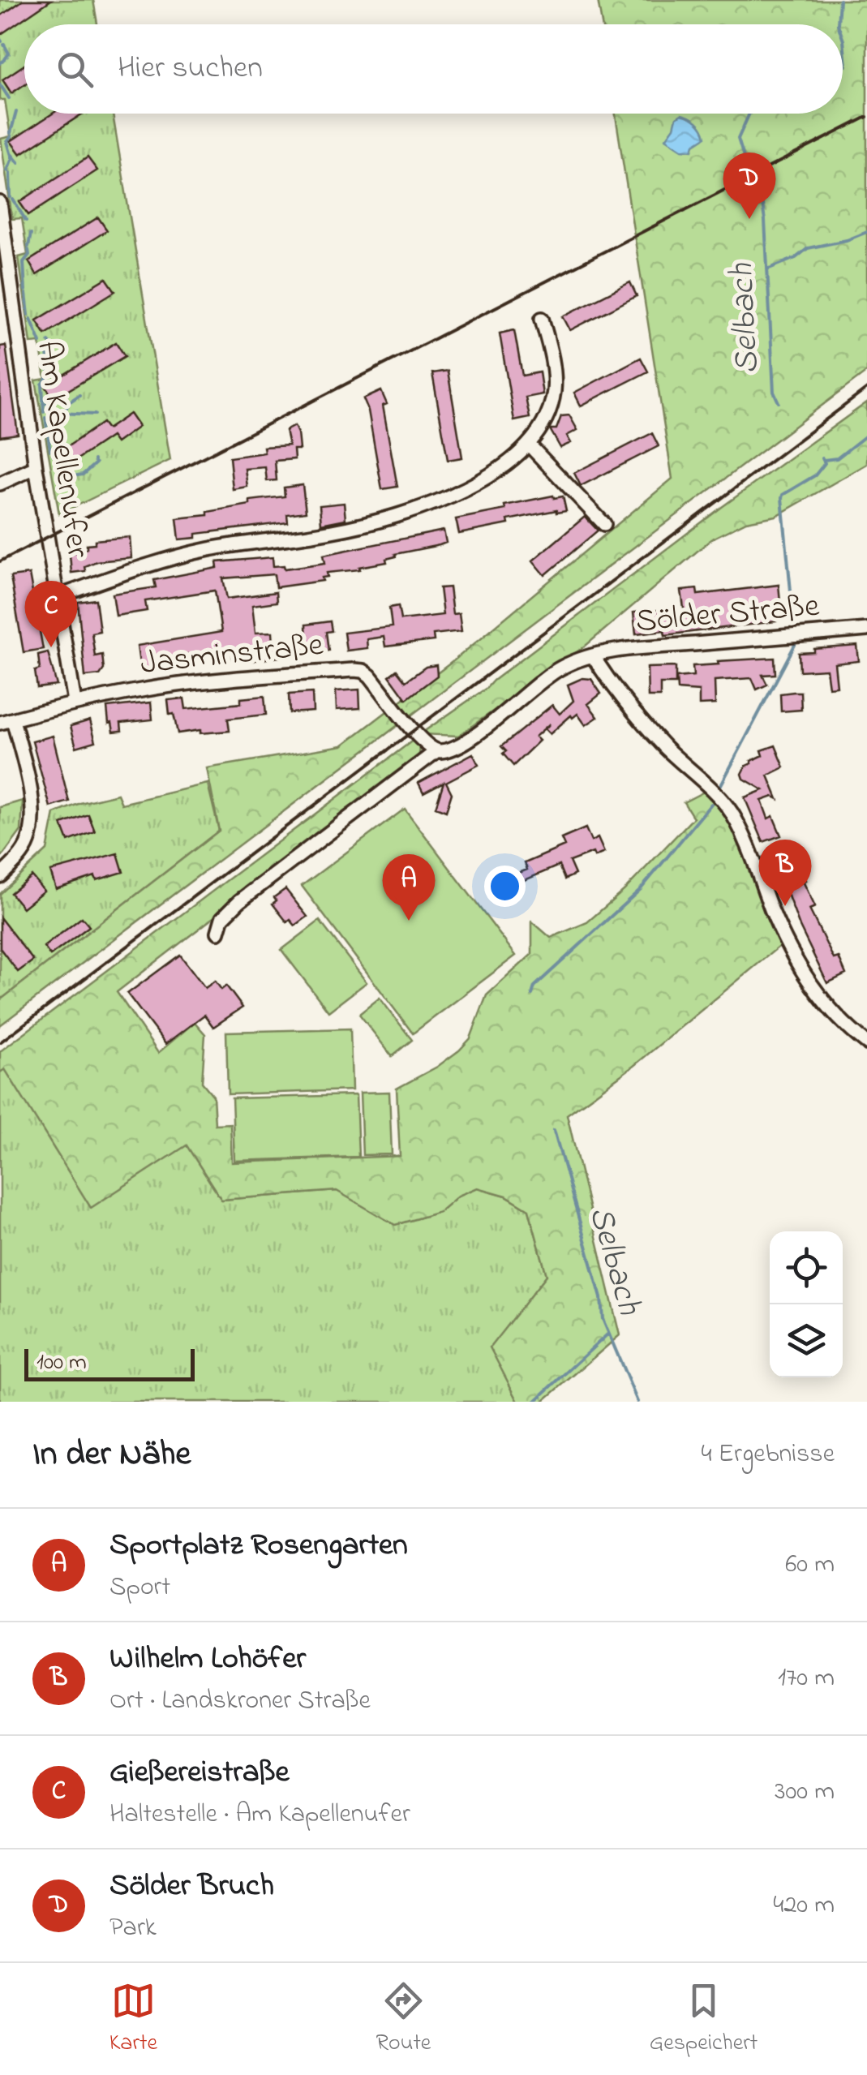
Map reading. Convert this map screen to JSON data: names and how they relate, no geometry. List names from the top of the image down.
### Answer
{
  "streets": {
    "street": ["Am Kapellenufer", "Sölder Straße", "Jasminstraße"]
  },
  "crossings": [
    ["Am Kapellenufer", "Jasminstraße"]
  ],
  "water": ["Selbach"],
  "scale_bar": "100 m",
  "page": {
    "search": "Hier suchen",
    "pins": [
      "D",
      "C",
      "B",
      "A"
    ],
    "scale": "100 m",
    "heading": ["In der Nähe", "4 Ergebnisse"],
    "list": [
      {
        "mark": "A",
        "name": "Sportplatz Rosengarten",
        "note": "Sport",
        "value": "60 m"
      },
      {
        "mark": "B",
        "name": "Wilhelm Lohöfer",
        "note": "Ort · Landskroner Straße",
        "value": "170 m"
      },
      {
        "mark": "C",
        "name": "Gießereistraße",
        "note": "Haltestelle · Am Kapellenufer",
        "value": "300 m"
      },
      {
        "mark": "D",
        "name": "Sölder Bruch",
        "note": "Park",
        "value": "420 m"
      }
    ],
    "nav": ["Karte", "Route", "Gespeichert"]
  }
}
